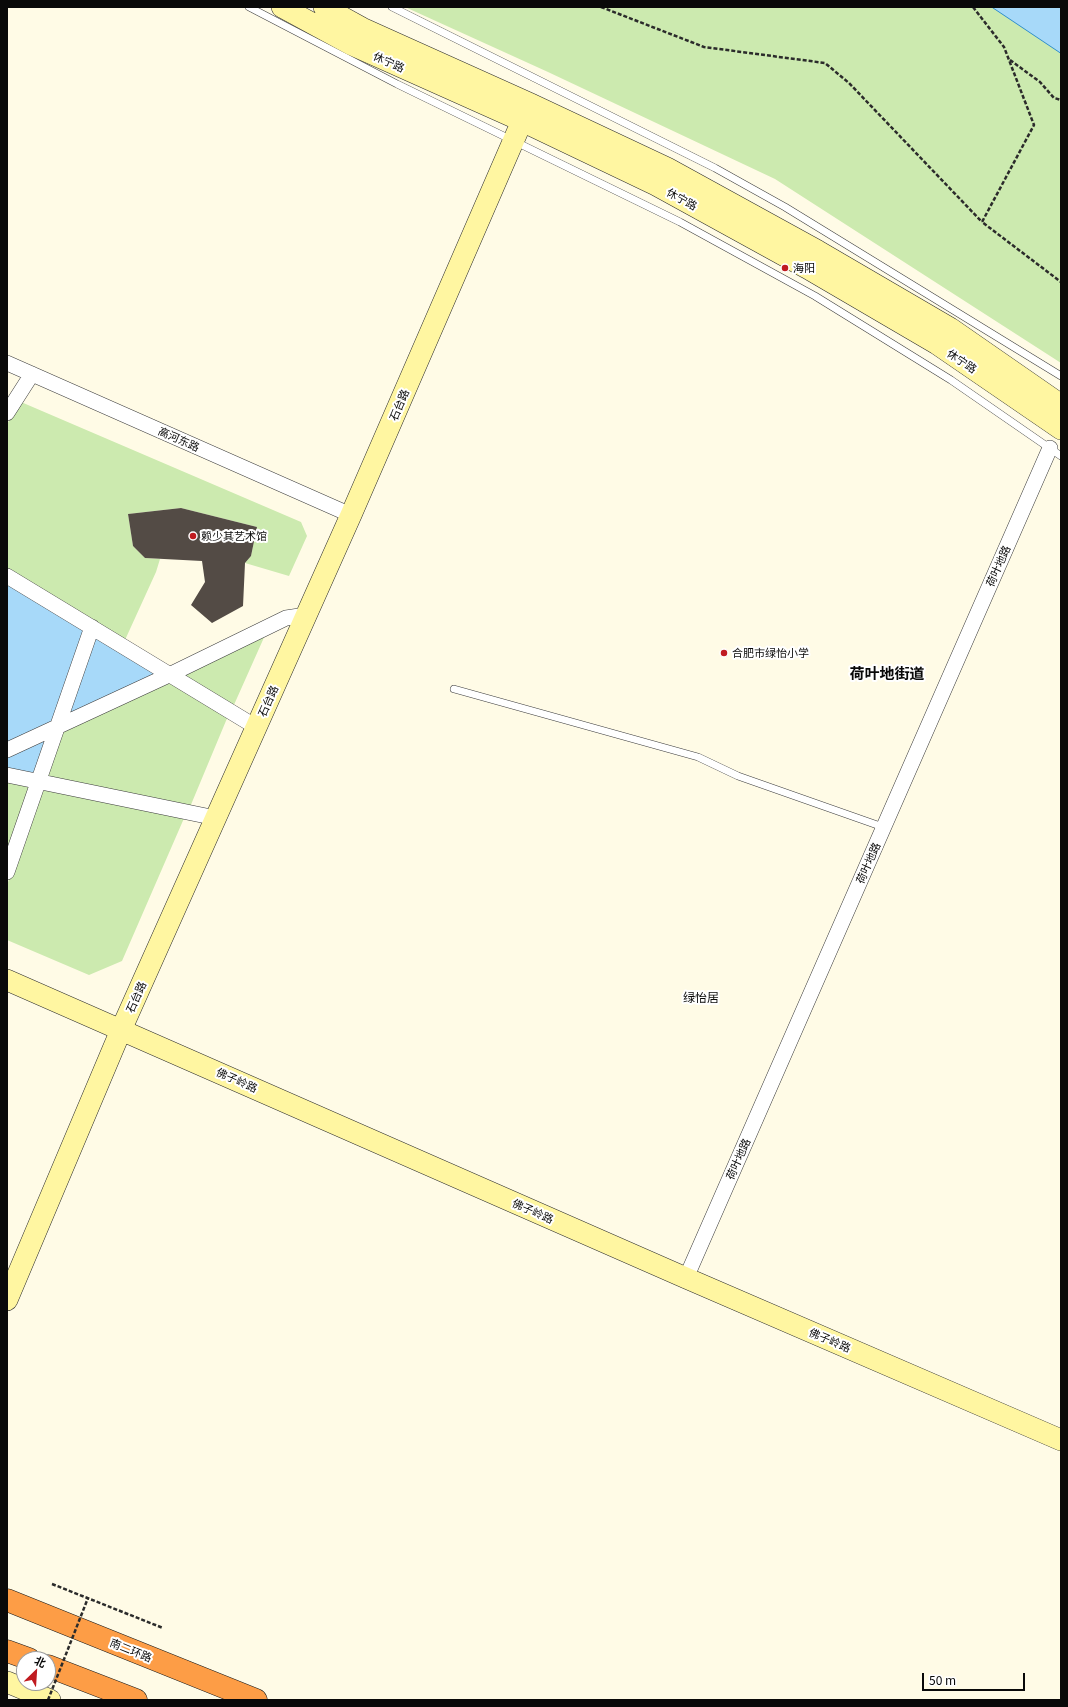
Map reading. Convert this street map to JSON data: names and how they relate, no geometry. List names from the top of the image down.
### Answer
{
  "streets": {
    "highway": ["南二环路"],
    "street": [
      "休宁路",
      "石台路",
      "高河东路",
      "荷叶地路",
      "佛子岭路"
    ]
  },
  "crossings": [
    ["休宁路", "石台路"],
    ["石台路", "高河东路"],
    ["石台路", "佛子岭路"],
    ["荷叶地路", "佛子岭路"]
  ],
  "districts": ["荷叶地街道", "绿怡居"],
  "places": ["海阳", "赖少其艺术馆", "合肥市绿怡小学"],
  "scale_bar": "50 m",
  "north": "top right"
}
